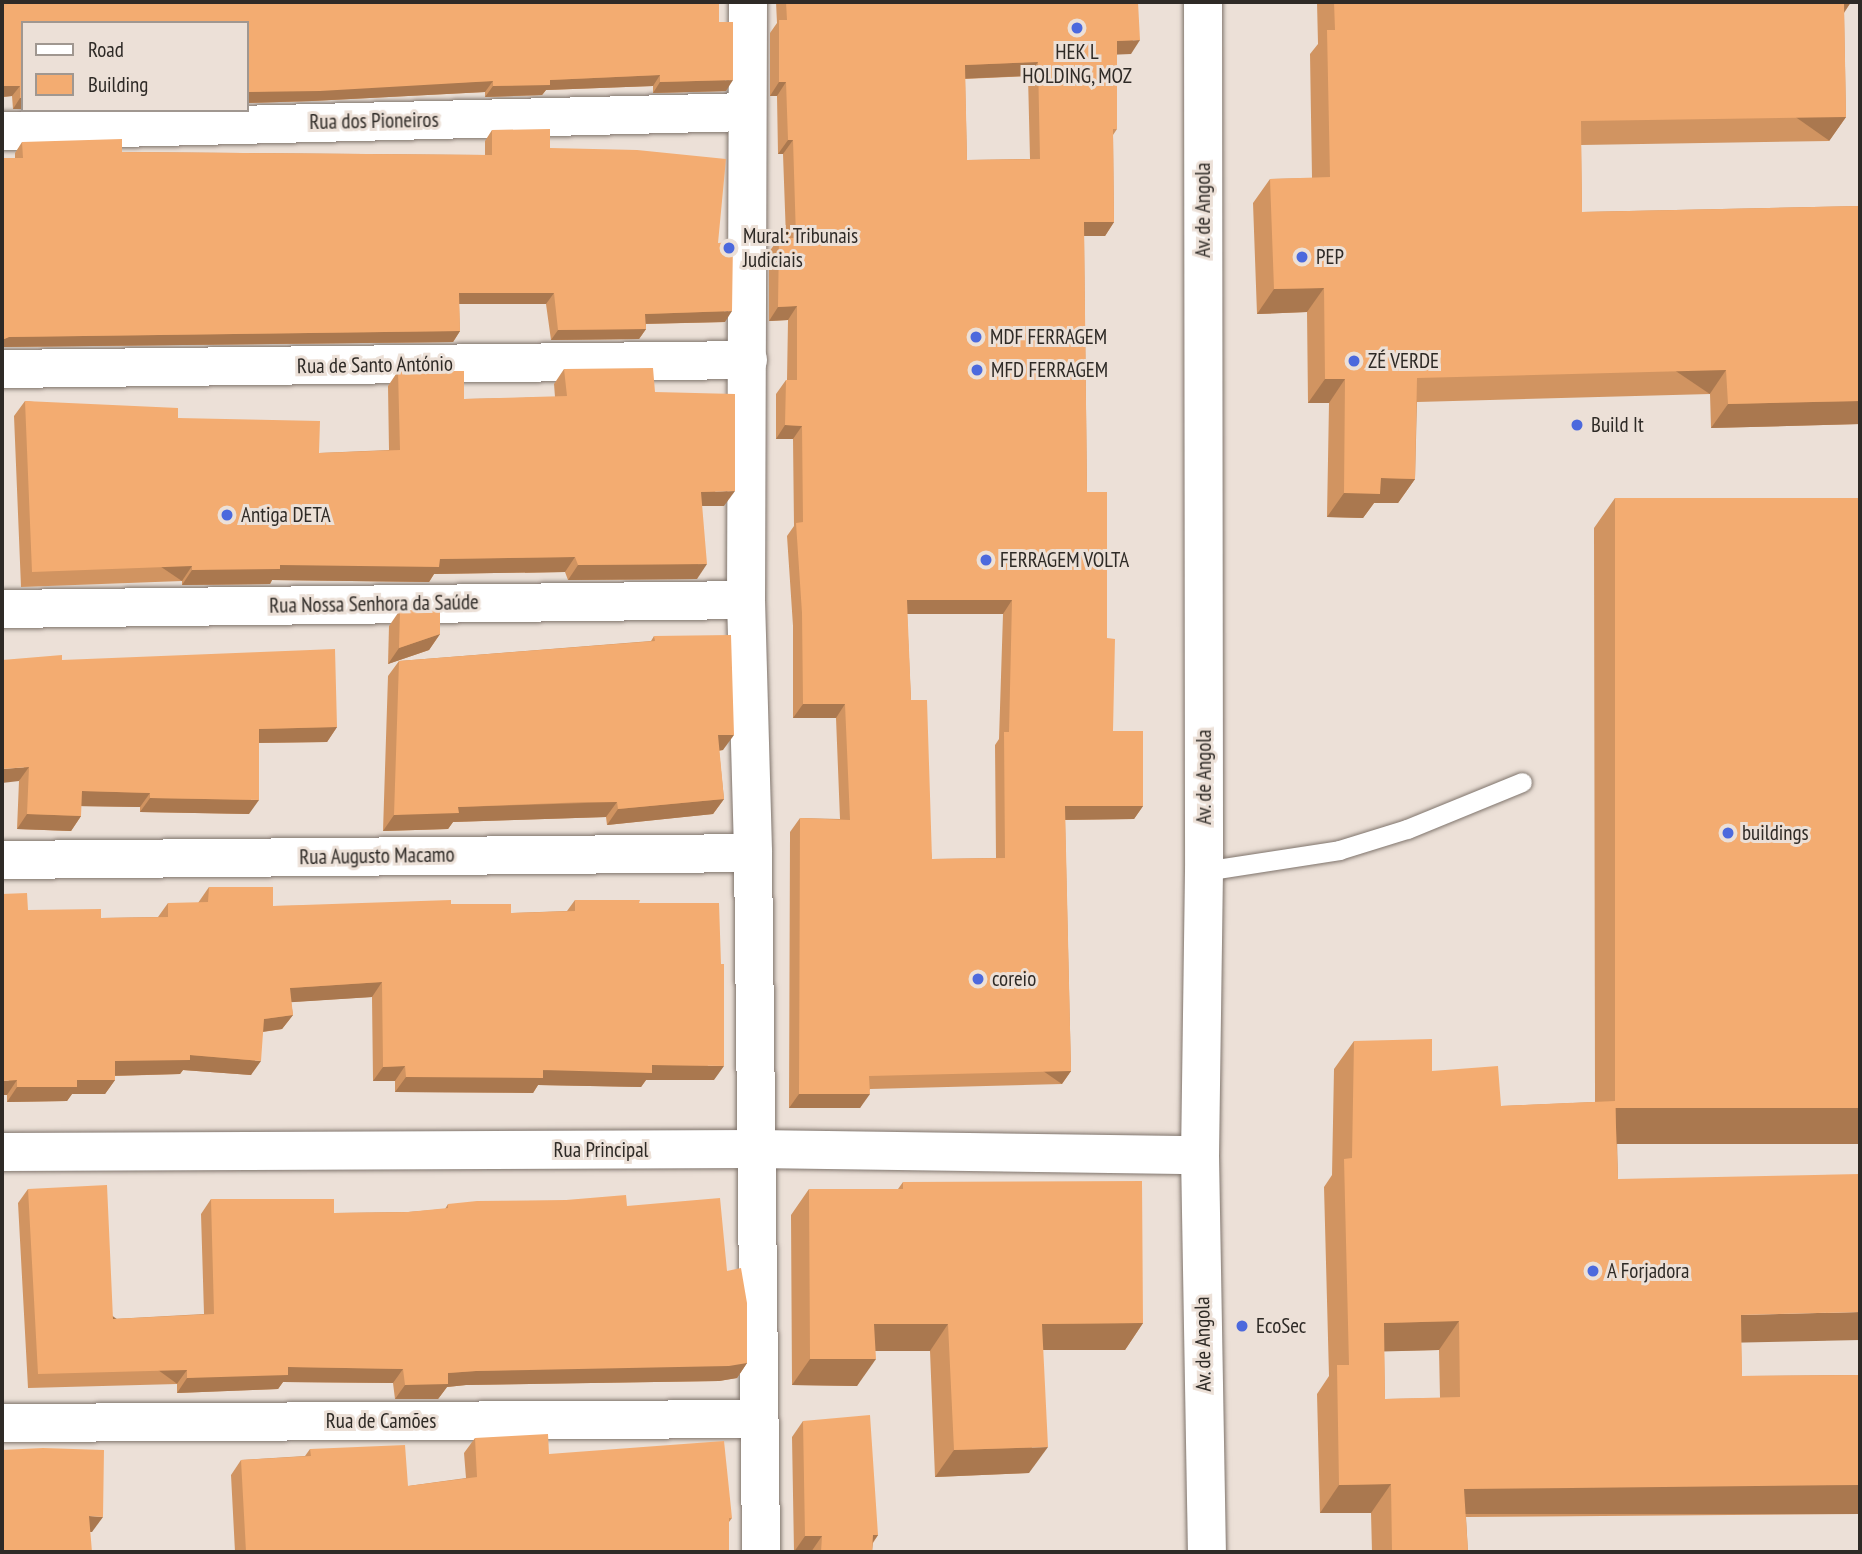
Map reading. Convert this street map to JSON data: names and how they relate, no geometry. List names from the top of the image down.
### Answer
{
  "streets": {
    "street": [
      "Rua dos Pioneiros",
      "Av. de Angola",
      "Rua de Santo António",
      "Rua Nossa Senhora da Saúde",
      "Rua Augusto Macamo",
      "Rua Principal",
      "Rua de Camões"
    ]
  },
  "crossings": [
    ["Av. de Angola", "Rua Principal"]
  ],
  "places": [
    "HEK L HOLDING, MOZ",
    "Mural: Tribunais Judiciais",
    "PEP",
    "MDF FERRAGEM",
    "ZÉ VERDE",
    "MFD FERRAGEM",
    "Build It",
    "Antiga DETA",
    "FERRAGEM VOLTA",
    "buildings",
    "coreio",
    "A Forjadora",
    "EcoSec"
  ],
  "legend": ["Road", "Building"]
}
